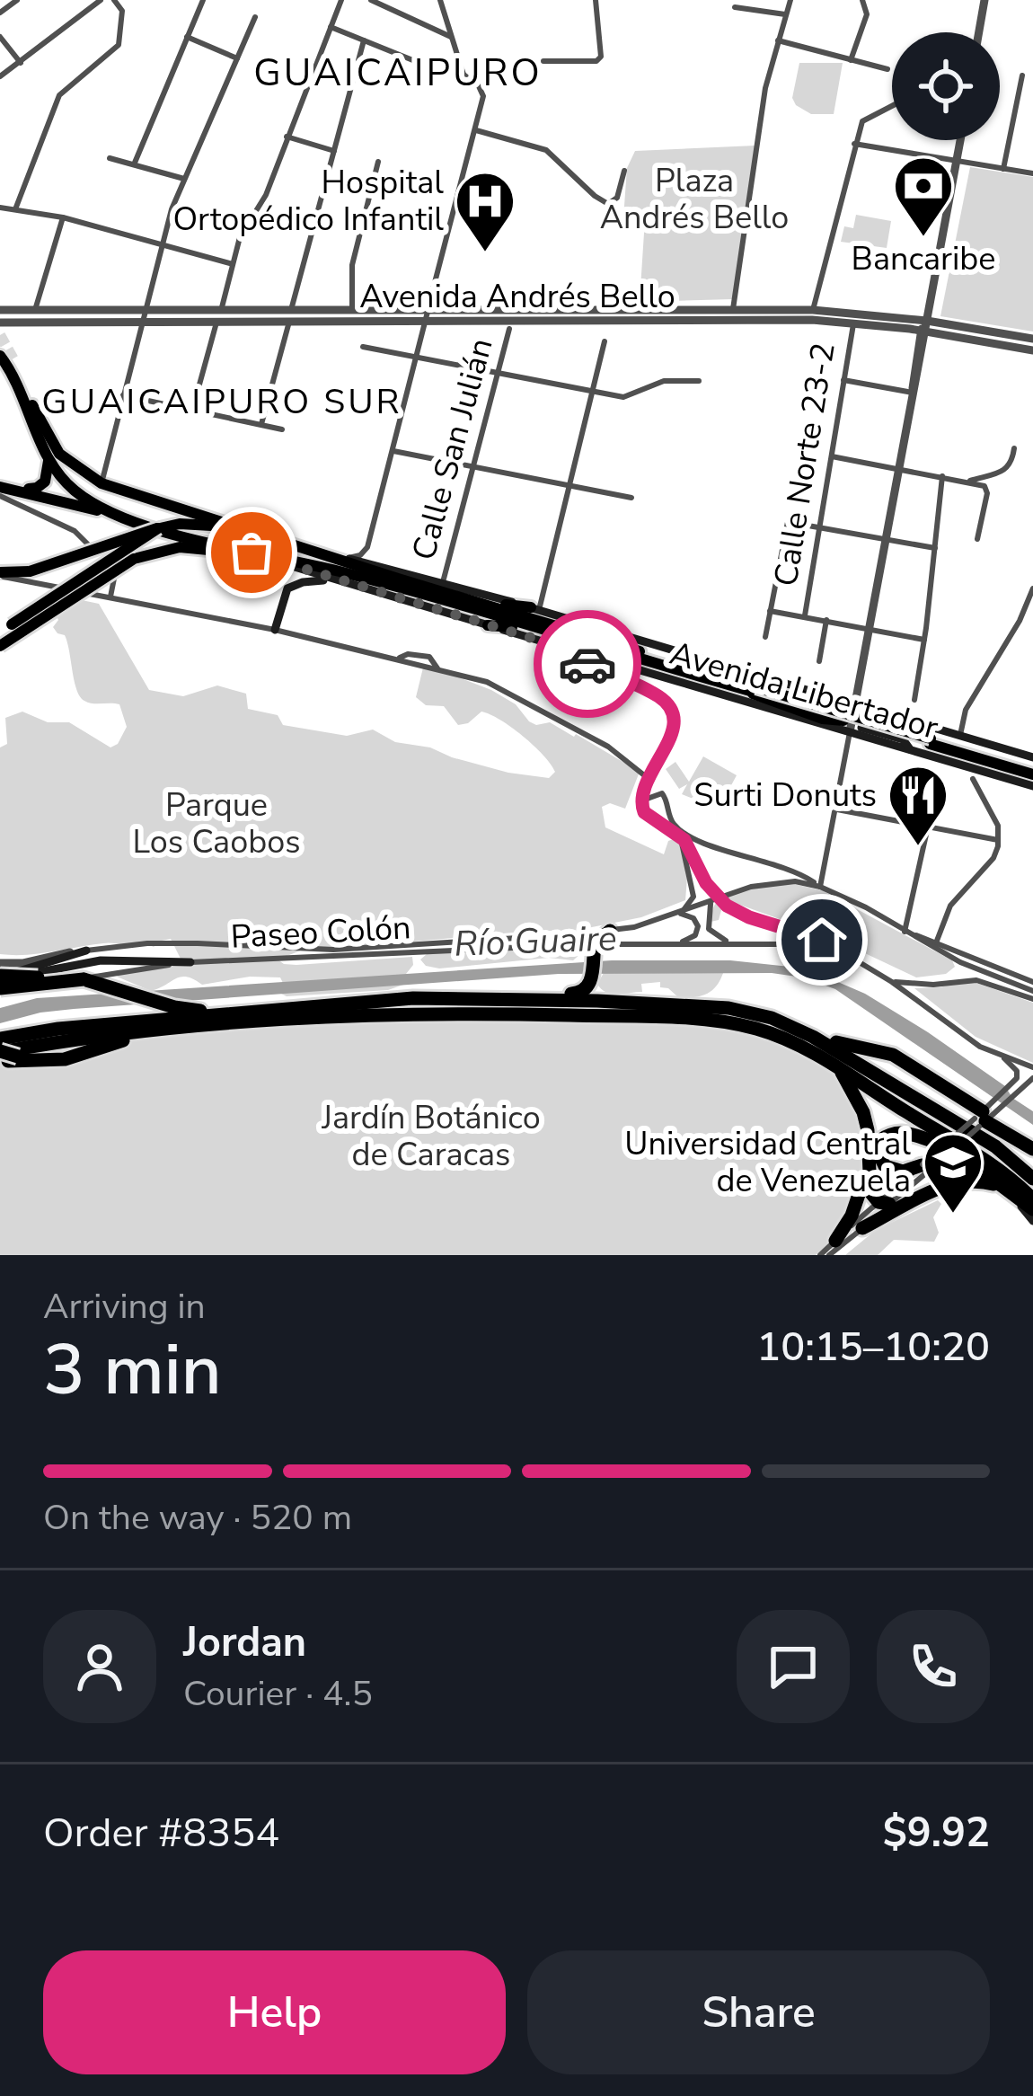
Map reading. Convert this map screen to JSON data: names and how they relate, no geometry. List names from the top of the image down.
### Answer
{
  "streets": {
    "main road": ["Avenida Libertador"],
    "street": [
      "Avenida Andrés Bello",
      "Calle San Julián",
      "Calle Norte 23-2",
      "Paseo Colón"
    ]
  },
  "crossings": [
    ["Avenida Andrés Bello", "Calle Norte 23-2"],
    ["Calle San Julián", "Avenida Libertador"]
  ],
  "districts": ["GUAICAIPURO", "GUAICAIPURO SUR"],
  "water": ["Río Guaire"],
  "parks": ["Plaza Andrés Bello", "Parque Los Caobos", "Jardín Botánico de Caracas"],
  "places": {
    "bank": ["Bancaribe"],
    "hospital": ["Hospital Ortopédico Infantil"],
    "restaurant": ["Surti Donuts"],
    "school or university": ["Universidad Central de Venezuela"]
  },
  "page": {
    "heading": ["3 min", "Arriving in", "10:15–10:20"],
    "panel": [
      "Jordan",
      "Courier · 4.5",
      "Order #8354",
      "$9.92"
    ],
    "bar": "On the way · 520 m",
    "buttons": ["Help", "Share"]
  }
}
